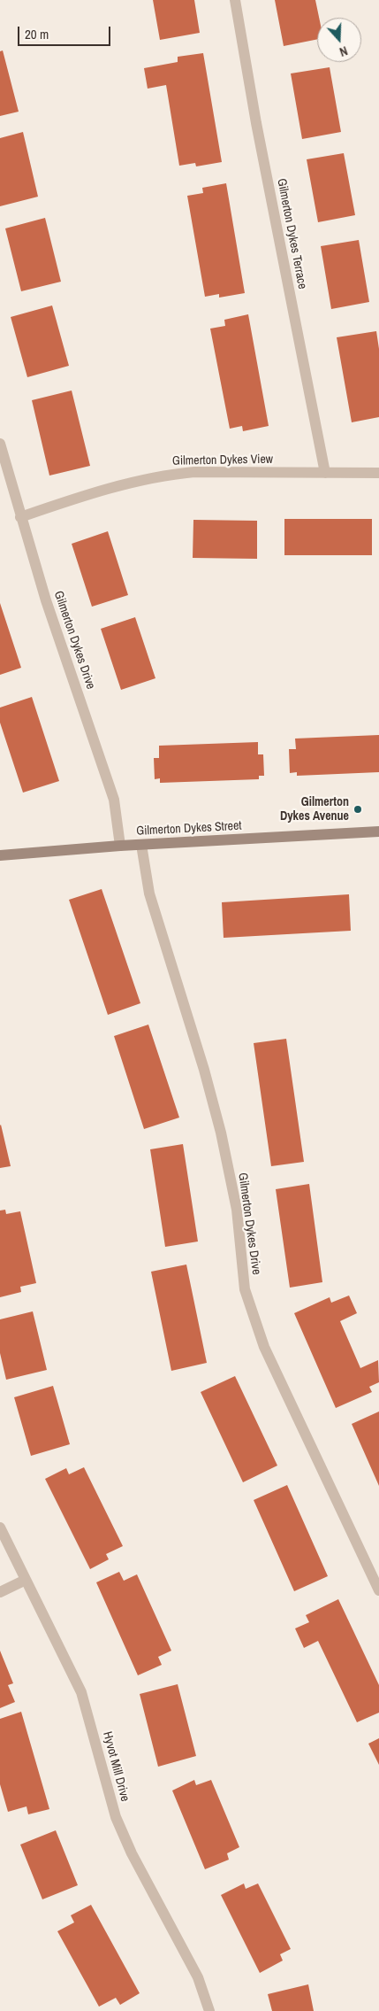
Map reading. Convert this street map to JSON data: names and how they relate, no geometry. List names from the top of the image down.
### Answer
{
  "streets": {
    "main road": ["Gilmerton Dykes Street"],
    "street": [
      "Gilmerton Dykes Terrace",
      "Gilmerton Dykes View",
      "Gilmerton Dykes Drive",
      "Hyvot Mill Drive"
    ]
  },
  "crossings": [
    ["Gilmerton Dykes Terrace", "Gilmerton Dykes View"],
    ["Gilmerton Dykes View", "Gilmerton Dykes Drive"],
    ["Gilmerton Dykes Drive", "Gilmerton Dykes Street"]
  ],
  "places": ["Gilmerton Dykes Avenue"],
  "scale_bar": "20 m",
  "north": "bottom"
}
